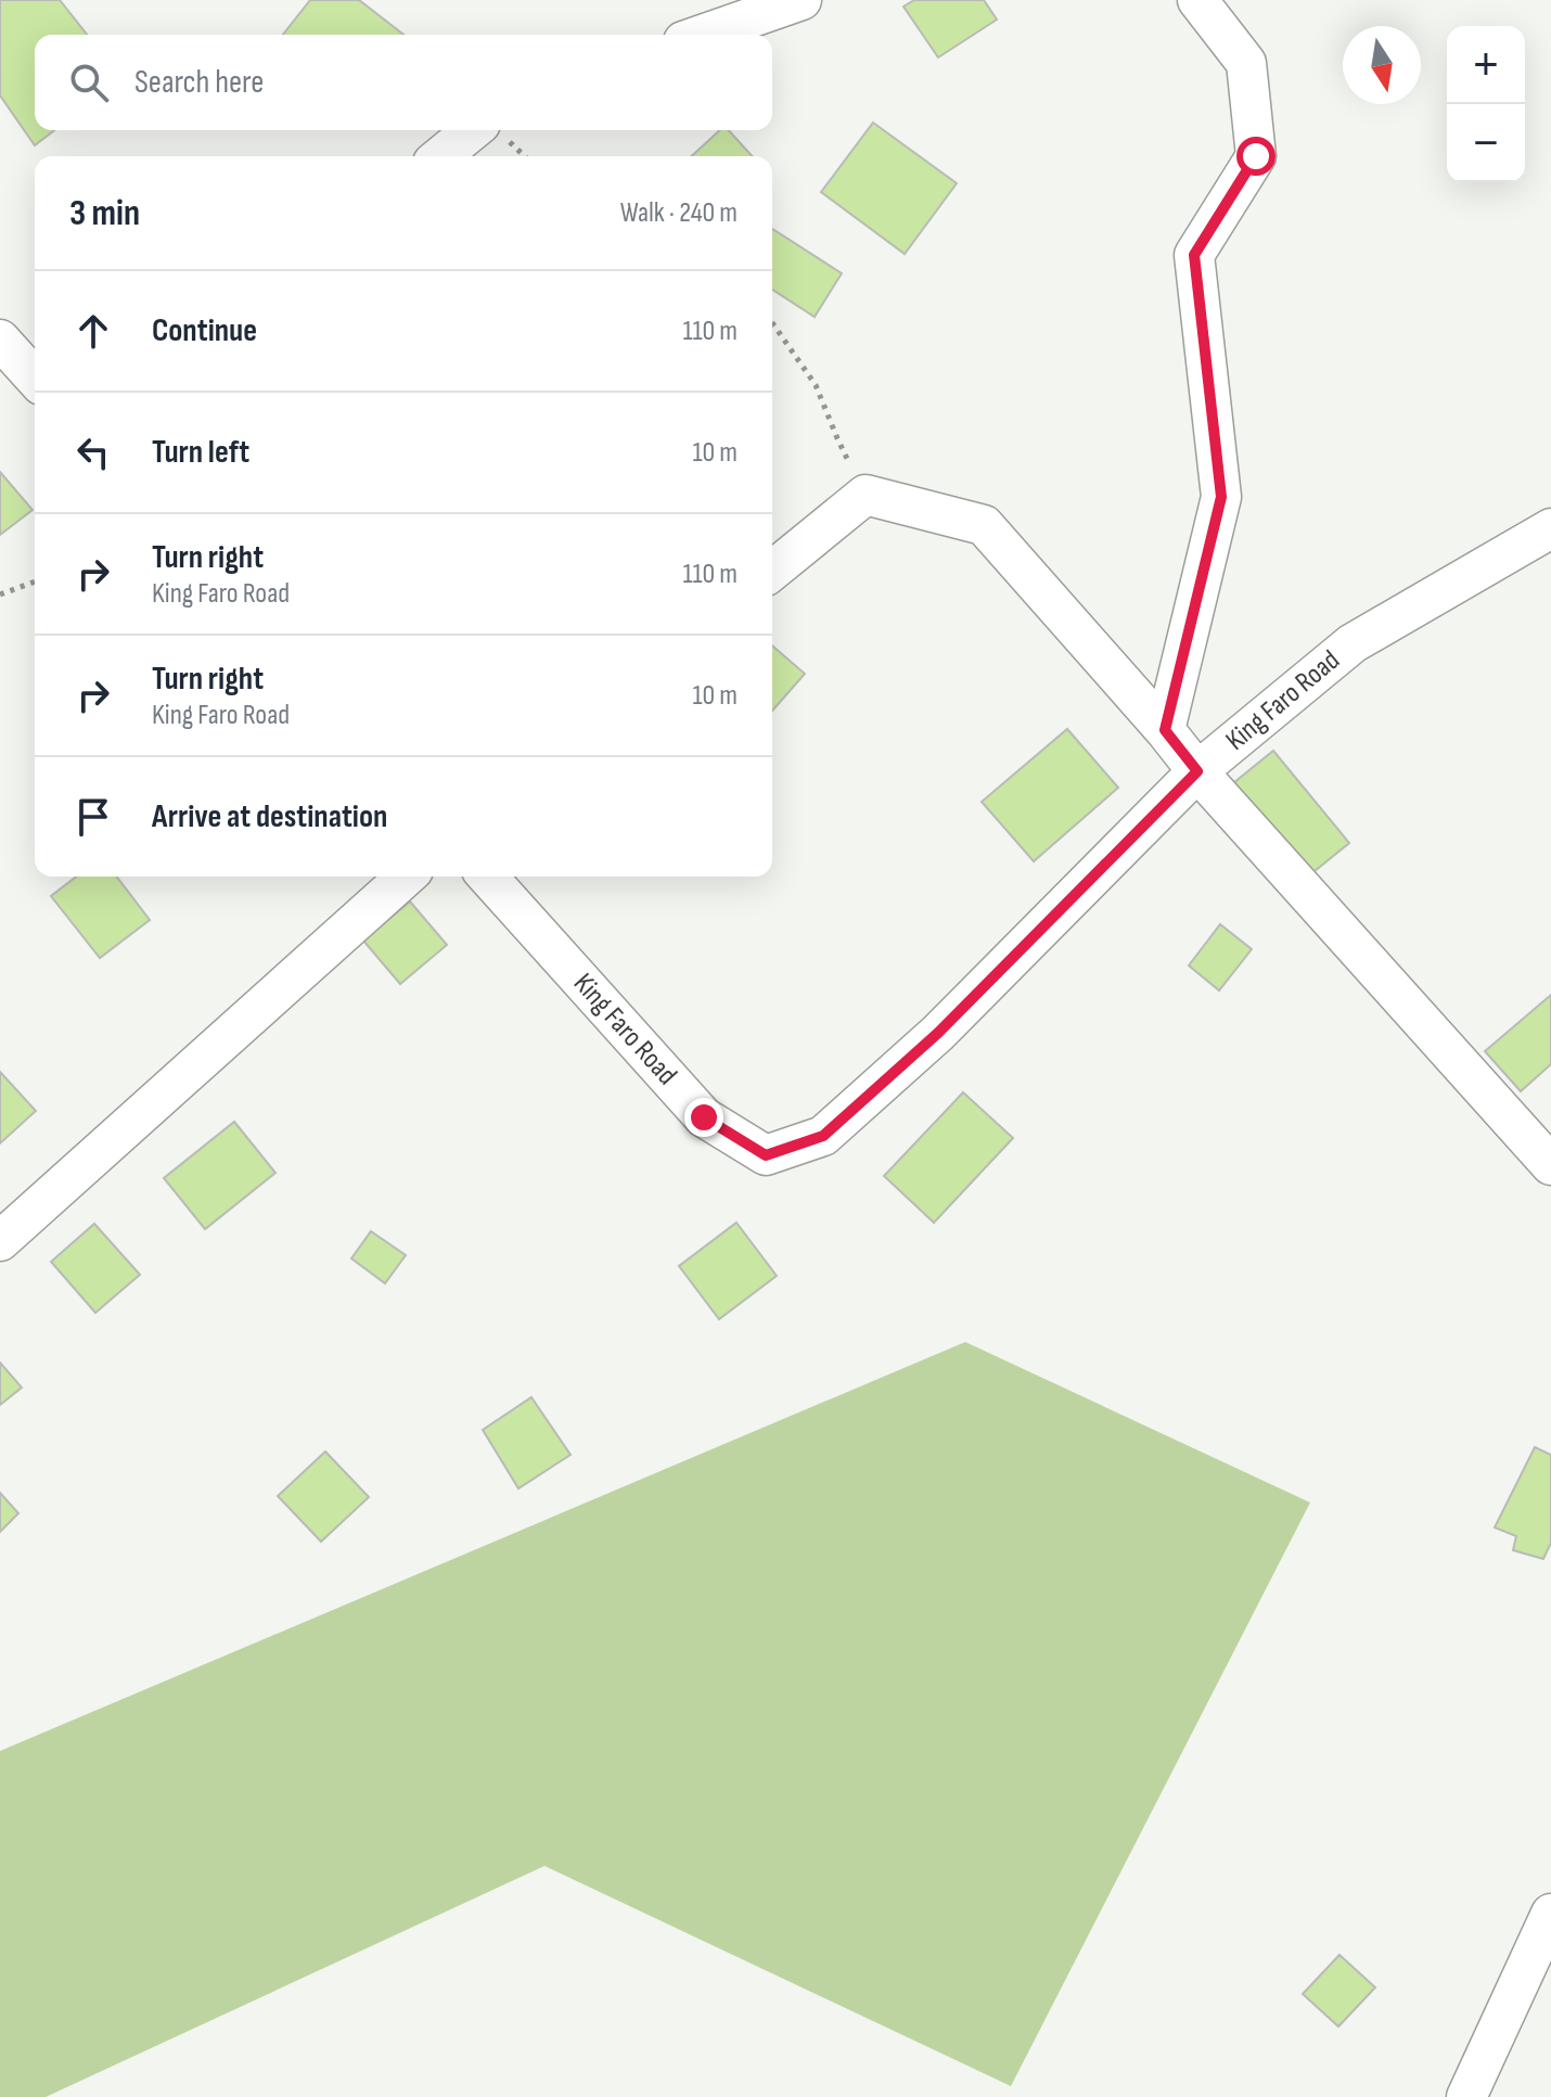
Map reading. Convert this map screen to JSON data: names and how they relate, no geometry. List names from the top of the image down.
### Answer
{
  "streets": {
    "street": ["King Faro Road"]
  },
  "north": "bottom",
  "page": {
    "map_buttons": ["+", "−"],
    "search": "Search here",
    "heading": ["3 min", "Walk · 240 m"],
    "list": [
      ["Continue", "110 m"],
      ["Turn left", "10 m"],
      ["Turn right", "King Faro Road", "110 m"],
      ["Turn right", "King Faro Road", "10 m"],
      "Arrive at destination"
    ]
  }
}
